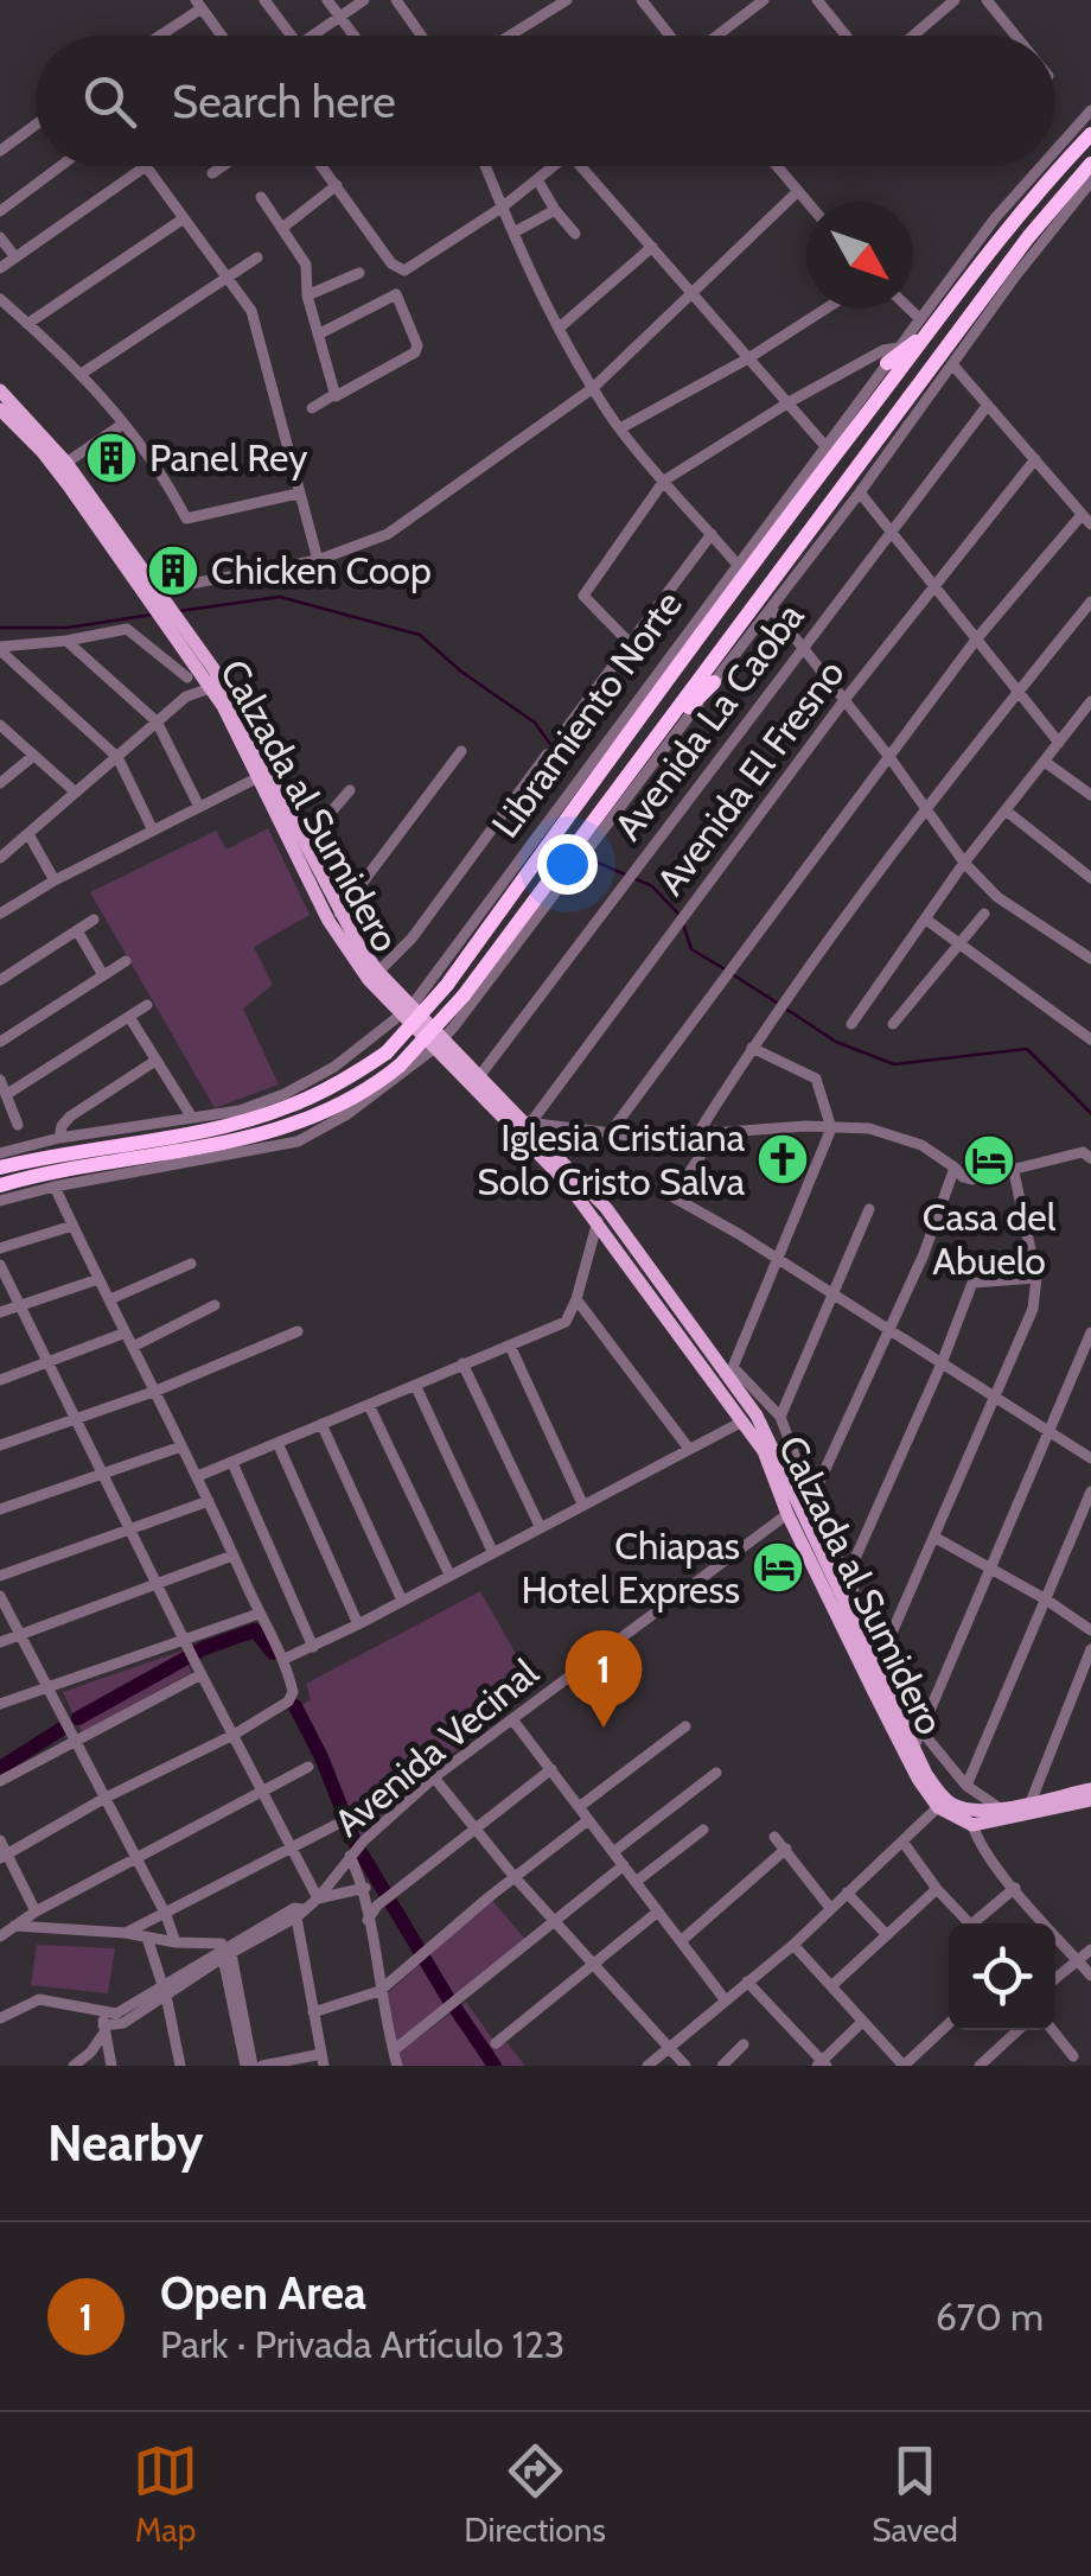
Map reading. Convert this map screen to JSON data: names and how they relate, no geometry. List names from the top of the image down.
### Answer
{
  "streets": {
    "highway": ["Libramiento Norte"],
    "main road": ["Calzada al Sumidero"],
    "street": ["Avenida La Caoba", "Avenida El Fresno", "Avenida Vecinal"]
  },
  "crossings": [
    ["Libramiento Norte", "Calzada al Sumidero"],
    ["Avenida El Fresno", "Calzada al Sumidero"],
    ["Calzada al Sumidero", "Avenida Vecinal"]
  ],
  "places": {
    "building": ["Panel Rey", "Chicken Coop"],
    "church": ["Iglesia Cristiana Solo Cristo Salva"],
    "hotel": ["Casa del Abuelo", "Chiapas Hotel Express"]
  },
  "north": "bottom right",
  "page": {
    "search": "Search here",
    "pins": "1",
    "heading": "Nearby",
    "list": [
      {
        "mark": "1",
        "name": "Open Area",
        "note": "Park · Privada Artículo 123",
        "value": "670 m"
      }
    ],
    "nav": ["Map", "Directions", "Saved"]
  }
}
